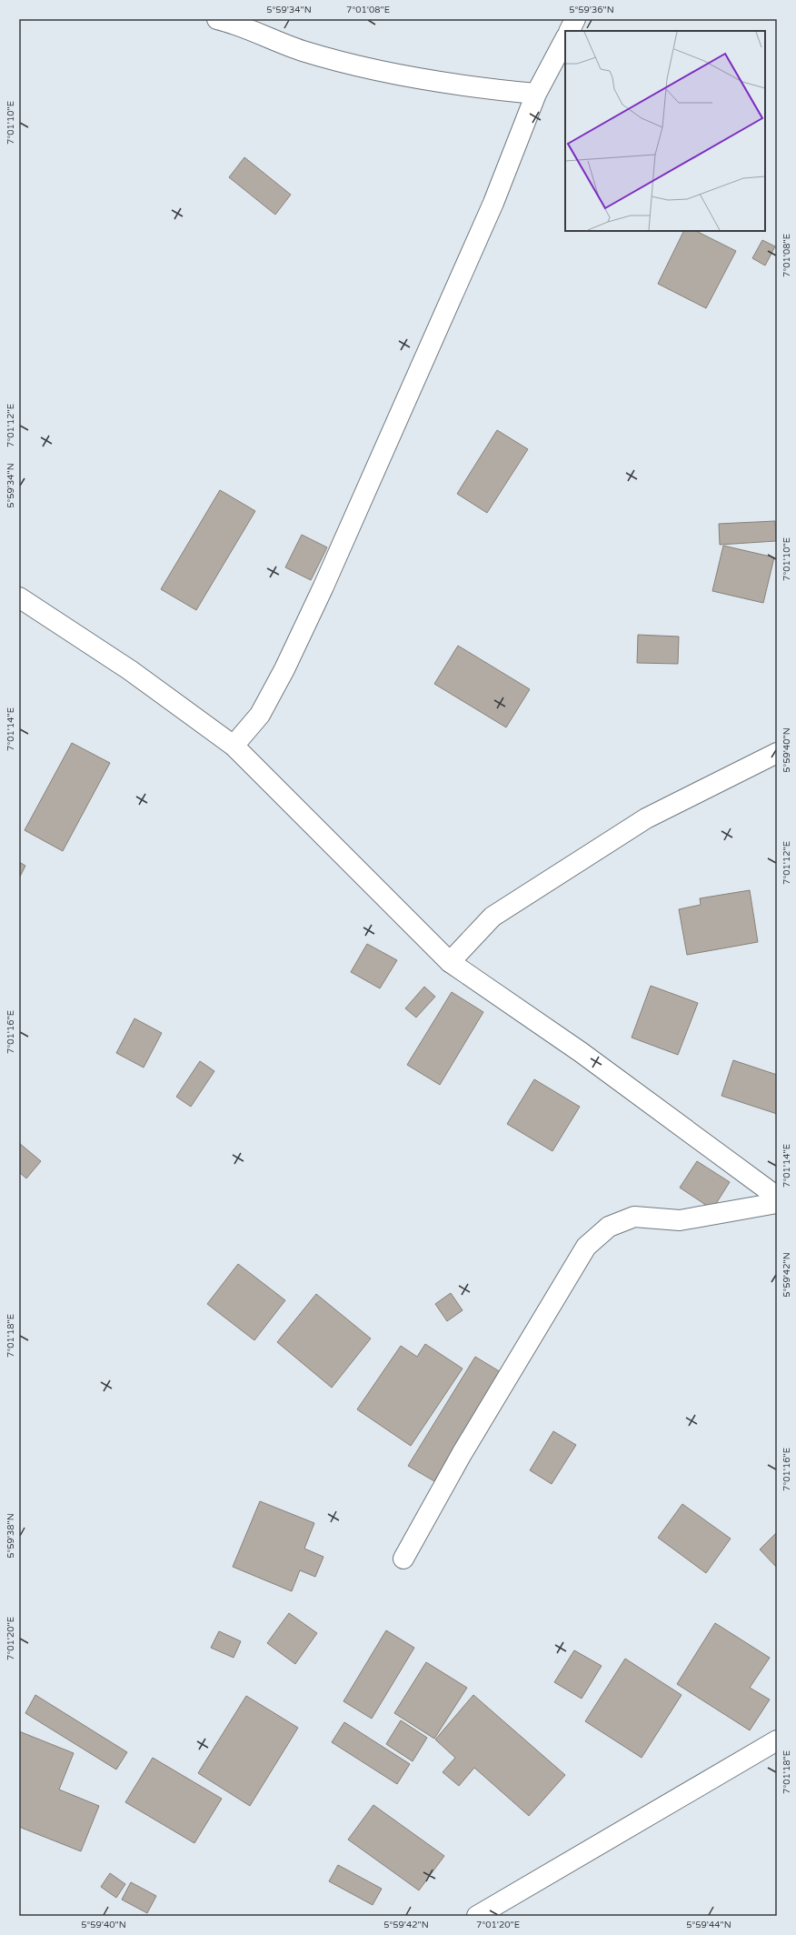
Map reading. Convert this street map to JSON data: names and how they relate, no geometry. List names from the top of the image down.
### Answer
{
  "coordinates": [
    "5°59'34\"N",
    "7°01'08\"E",
    "5°59'36\"N",
    "7°01'10\"E",
    "7°01'12\"E",
    "7°01'14\"E",
    "5°59'40\"N",
    "7°01'16\"E",
    "5°59'42\"N",
    "7°01'18\"E",
    "5°59'38\"N",
    "7°01'20\"E",
    "5°59'44\"N"
  ]
}
